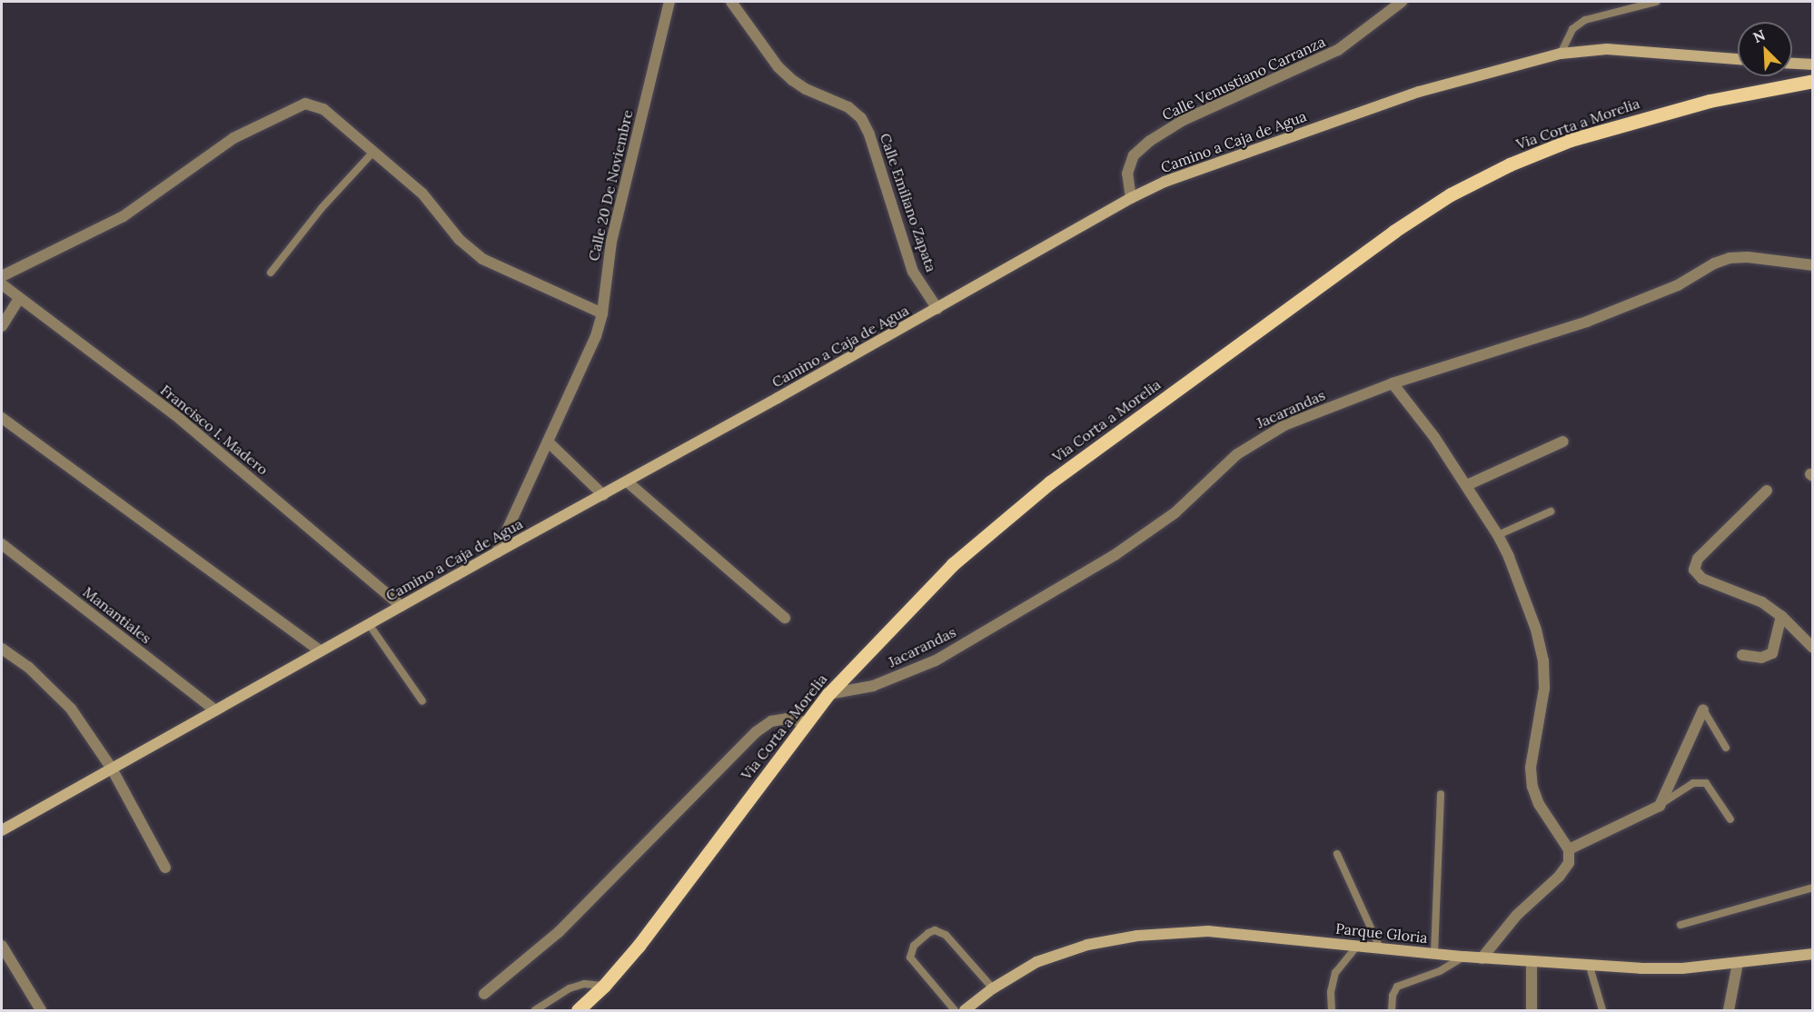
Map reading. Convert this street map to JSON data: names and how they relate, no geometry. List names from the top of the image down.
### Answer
{
  "streets": {
    "main road": ["Via Corta a Morelia", "Camino a Caja de Agua", "Parque Gloria"],
    "street": [
      "Calle Venustiano Carranza",
      "Calle 20 De Noviembre",
      "Calle Emiliano Zapata",
      "Jacarandas",
      "Francisco I. Madero",
      "Manantiales"
    ]
  },
  "crossings": [
    ["Calle Venustiano Carranza", "Camino a Caja de Agua"],
    ["Via Corta a Morelia", "Jacarandas"],
    ["Camino a Caja de Agua", "Calle 20 De Noviembre"],
    ["Camino a Caja de Agua", "Calle Emiliano Zapata"],
    ["Camino a Caja de Agua", "Francisco I. Madero"],
    ["Camino a Caja de Agua", "Manantiales"]
  ],
  "north": "top left"
}
